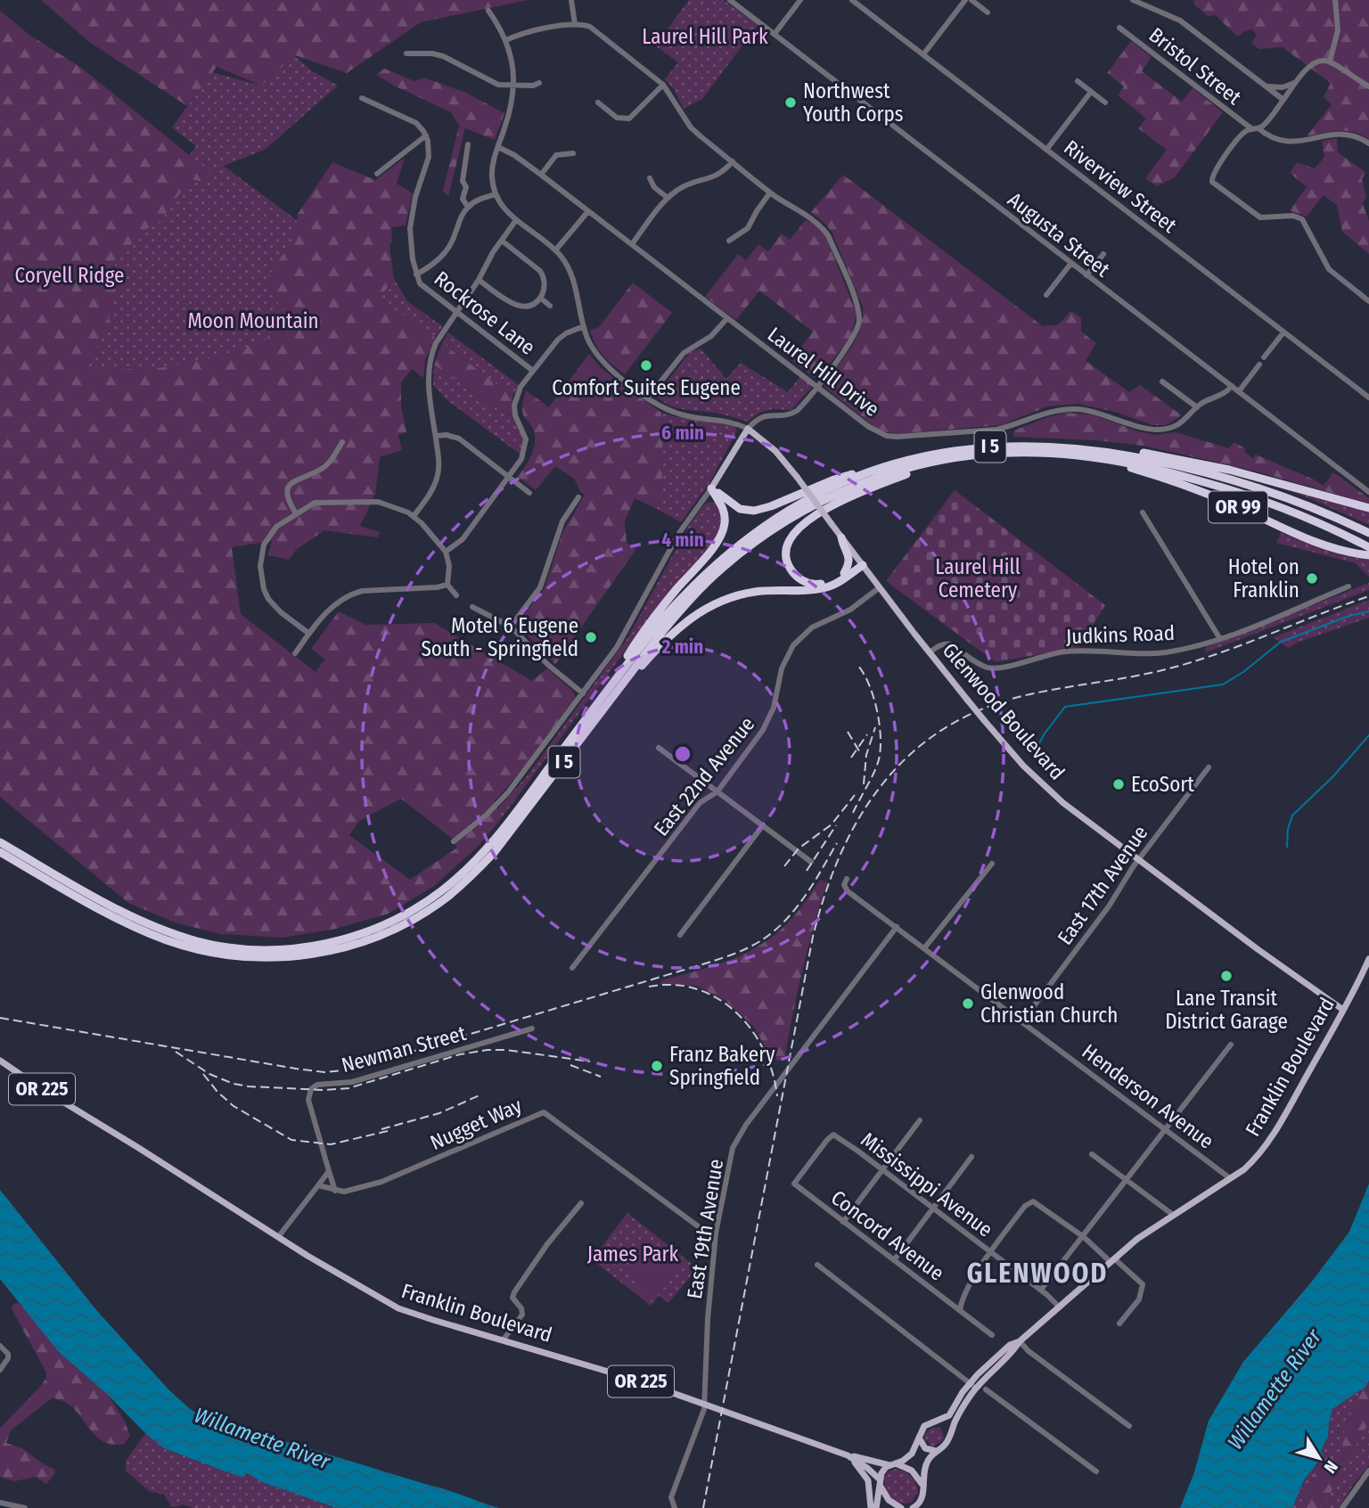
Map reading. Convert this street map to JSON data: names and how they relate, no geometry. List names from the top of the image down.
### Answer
{
  "streets": {
    "highway": ["I 5", "OR 99"],
    "main road": ["Glenwood Boulevard", "Franklin Boulevard", "OR 225"],
    "street": [
      "Bristol Street",
      "Riverview Street",
      "Augusta Street",
      "Rockrose Lane",
      "Laurel Hill Drive",
      "Judkins Road",
      "East 22nd Avenue",
      "East 17th Avenue",
      "Newman Street",
      "Henderson Avenue",
      "Nugget Way",
      "Mississippi Avenue",
      "East 19th Avenue",
      "Concord Avenue"
    ]
  },
  "crossings": [
    ["Augusta Street", "Laurel Hill Drive"],
    ["I 5", "OR 99"],
    ["Judkins Road", "Glenwood Boulevard"],
    ["Glenwood Boulevard", "East 22nd Avenue"],
    ["Glenwood Boulevard", "East 17th Avenue"],
    ["Glenwood Boulevard", "Franklin Boulevard"],
    ["East 17th Avenue", "Henderson Avenue"],
    ["Franklin Boulevard", "Henderson Avenue"],
    ["Franklin Boulevard", "Mississippi Avenue"],
    ["Franklin Boulevard", "East 19th Avenue"],
    ["Henderson Avenue", "East 19th Avenue"],
    ["Nugget Way", "East 19th Avenue"],
    ["Mississippi Avenue", "Concord Avenue"]
  ],
  "districts": ["GLENWOOD"],
  "water": ["Willamette River"],
  "parks": [
    "Laurel Hill Park",
    "Coryell Ridge",
    "Moon Mountain",
    "Laurel Hill Cemetery",
    "James Park"
  ],
  "places": [
    "Northwest Youth Corps",
    "Comfort Suites Eugene",
    "Hotel on Franklin",
    "Motel 6 Eugene South - Springfield",
    "EcoSort",
    "Lane Transit District Garage",
    "Glenwood Christian Church",
    "Franz Bakery Springfield"
  ],
  "north": "bottom right",
  "rings": ["6 min", "4 min", "2 min"]
}
